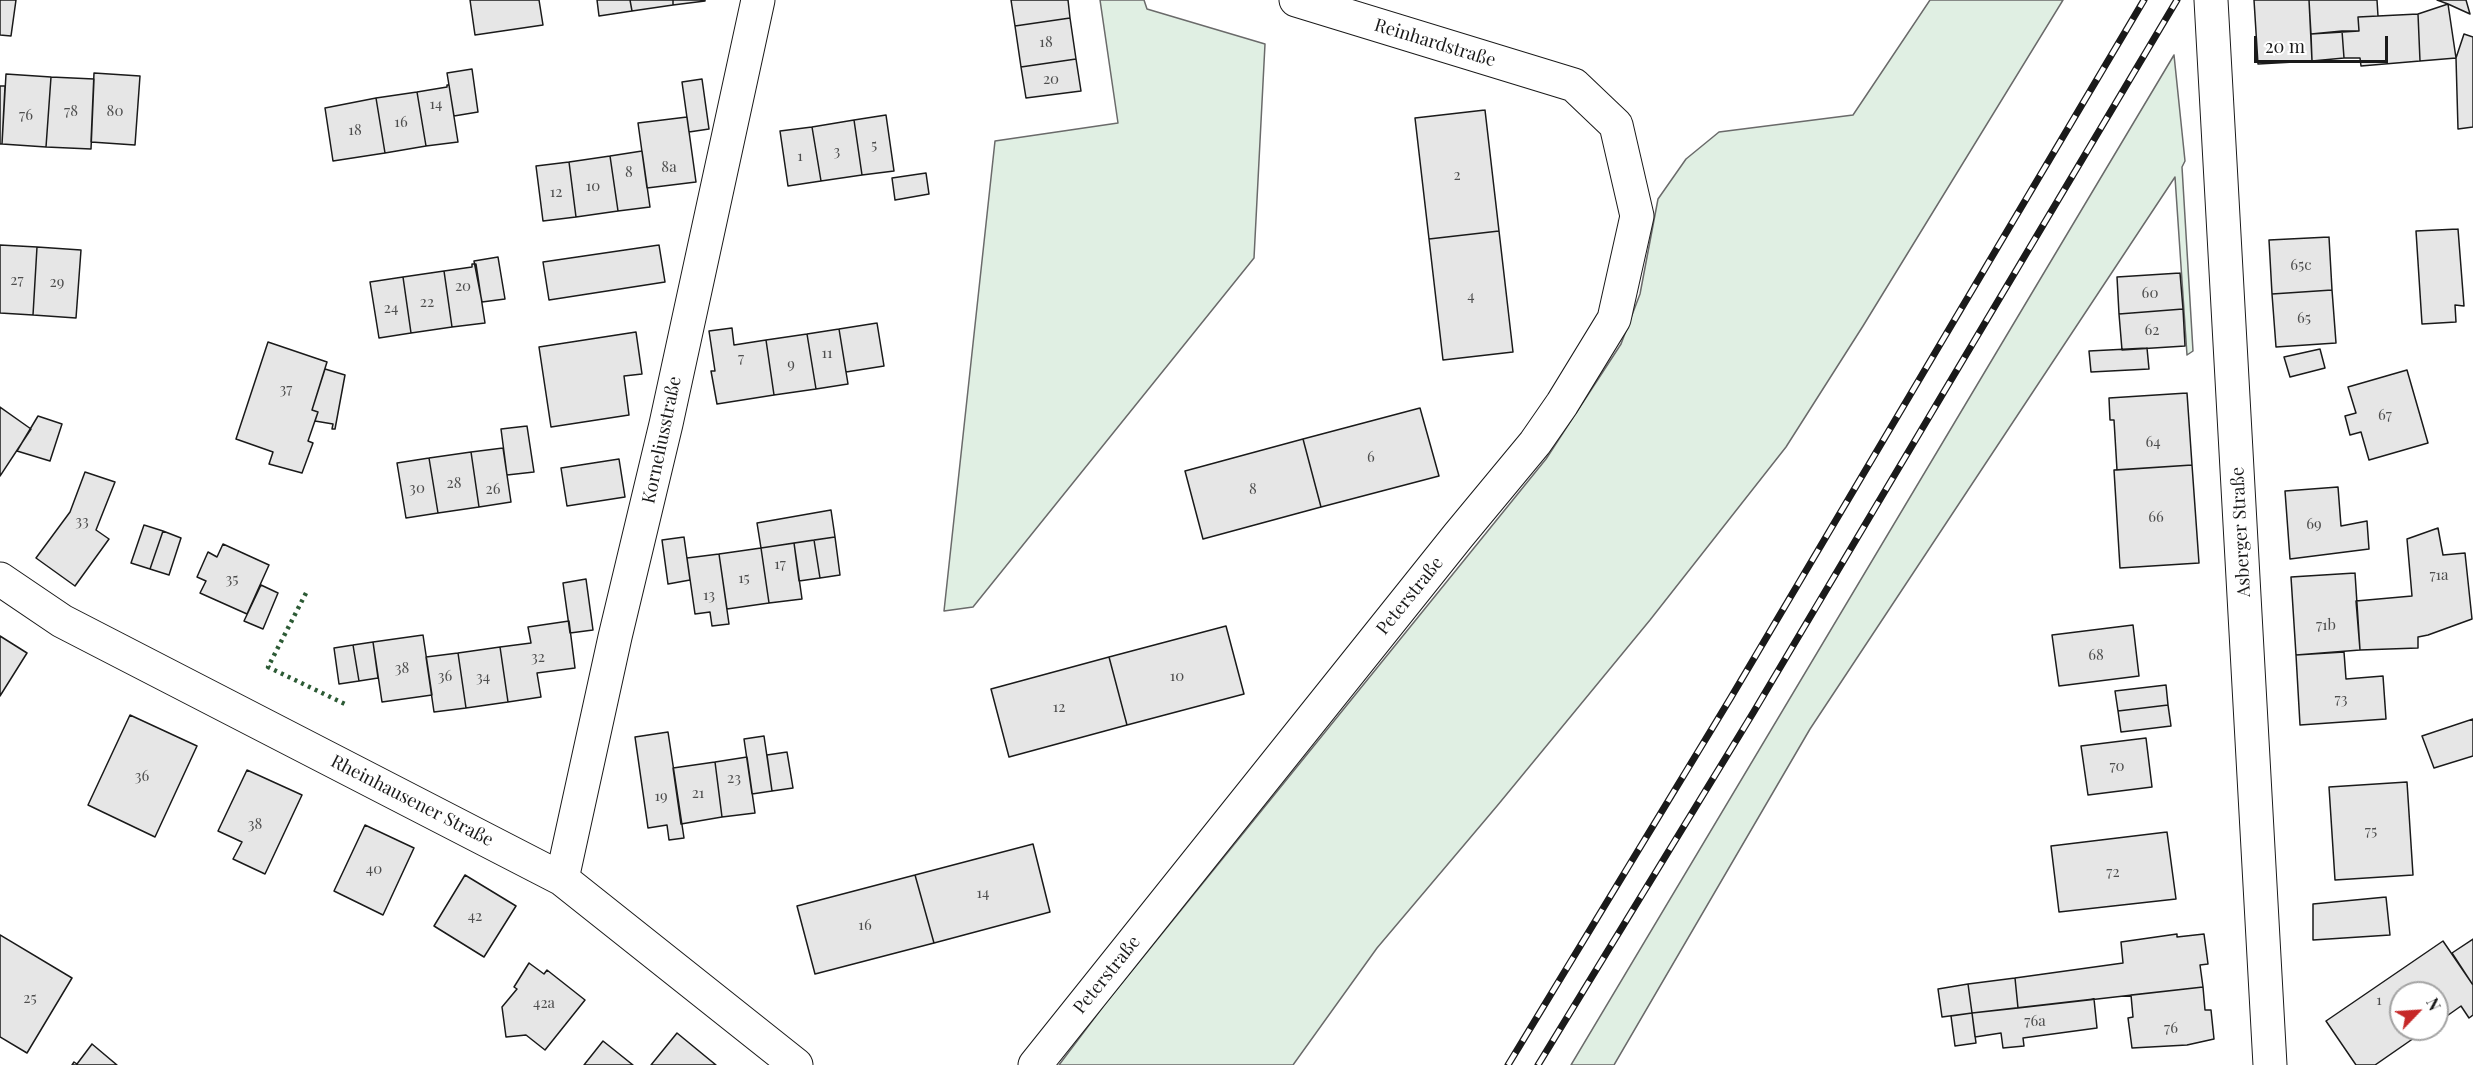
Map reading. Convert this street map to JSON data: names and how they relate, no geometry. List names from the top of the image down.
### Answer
{
  "streets": {
    "street": [
      "Reinhardstraße",
      "Korneliusstraße",
      "Asberger Straße",
      "Peterstraße",
      "Rheinhausener Straße"
    ]
  },
  "crossings": [
    ["Reinhardstraße", "Peterstraße"],
    ["Korneliusstraße", "Rheinhausener Straße"]
  ],
  "house_numbers": [
    "18",
    "20",
    "14",
    "78",
    "80",
    "76",
    "16",
    "18",
    "5",
    "3",
    "1",
    "8a",
    "8",
    "2",
    "10",
    "12",
    "65c",
    "27",
    "29",
    "20",
    "60",
    "4",
    "22",
    "24",
    "65",
    "62",
    "11",
    "7",
    "9",
    "37",
    "67",
    "64",
    "6",
    "28",
    "30",
    "26",
    "8",
    "66",
    "33",
    "69",
    "17",
    "71a",
    "15",
    "35",
    "13",
    "71b",
    "68",
    "32",
    "38",
    "36",
    "10",
    "34",
    "73",
    "12",
    "70",
    "36",
    "23",
    "21",
    "19",
    "38",
    "75",
    "40",
    "72",
    "14",
    "42",
    "16",
    "25",
    "1",
    "42a",
    "76a",
    "76"
  ],
  "scale_bar": "20 m",
  "north": "top right"
}
